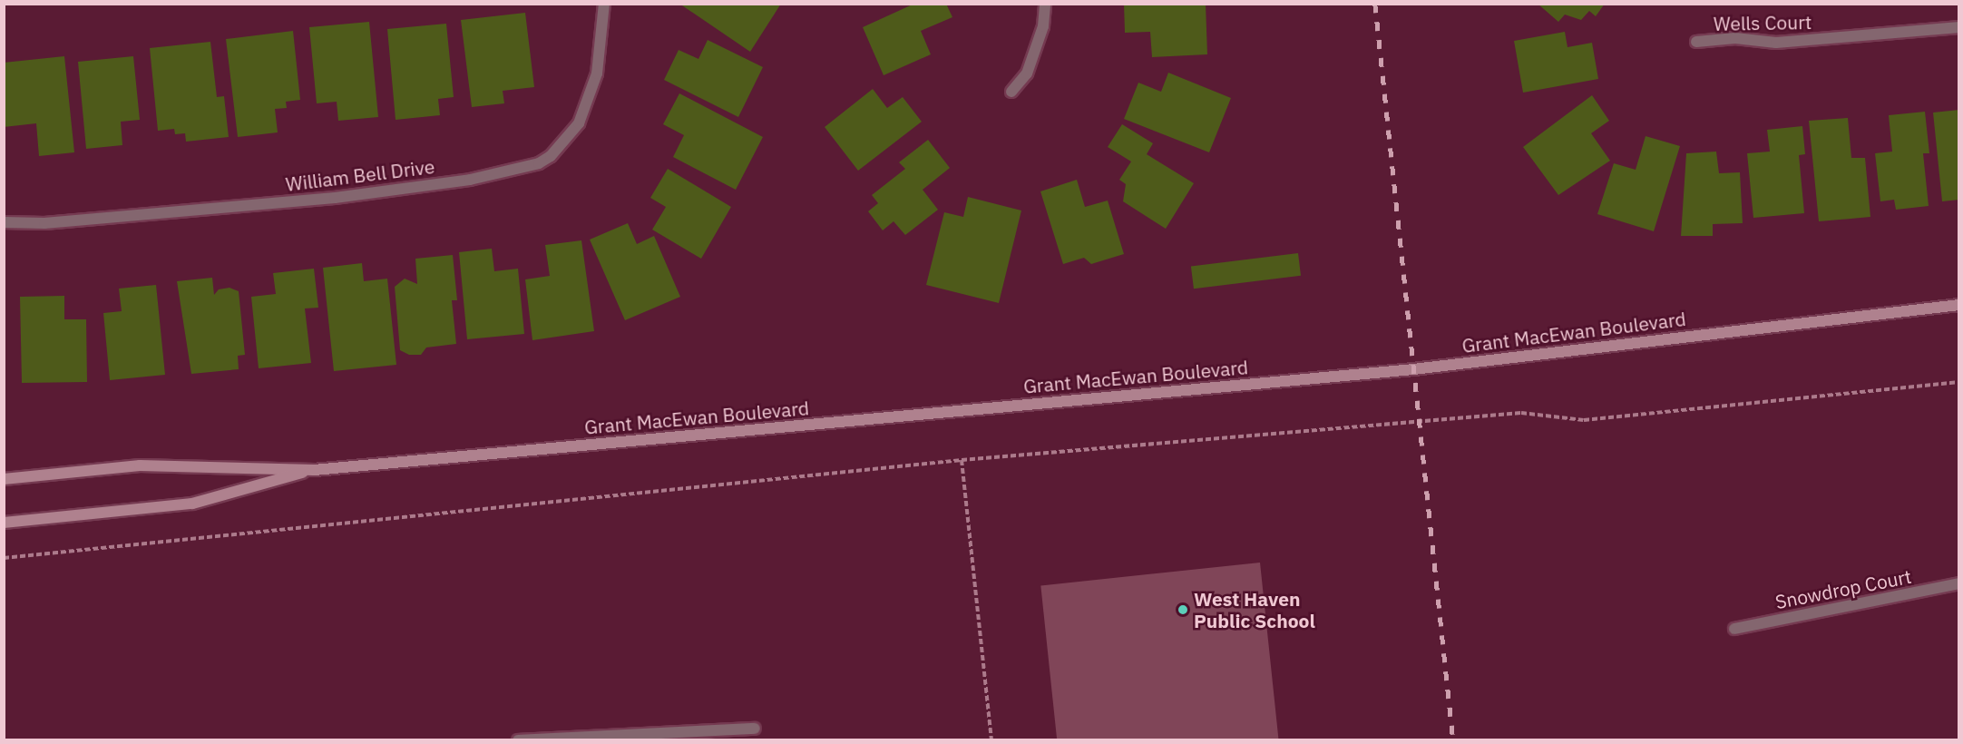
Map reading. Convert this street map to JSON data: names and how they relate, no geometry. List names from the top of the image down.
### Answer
{
  "streets": {
    "main road": ["Grant MacEwan Boulevard"],
    "street": ["Wells Court", "William Bell Drive", "Snowdrop Court"]
  },
  "places": ["West Haven Public School"]
}
